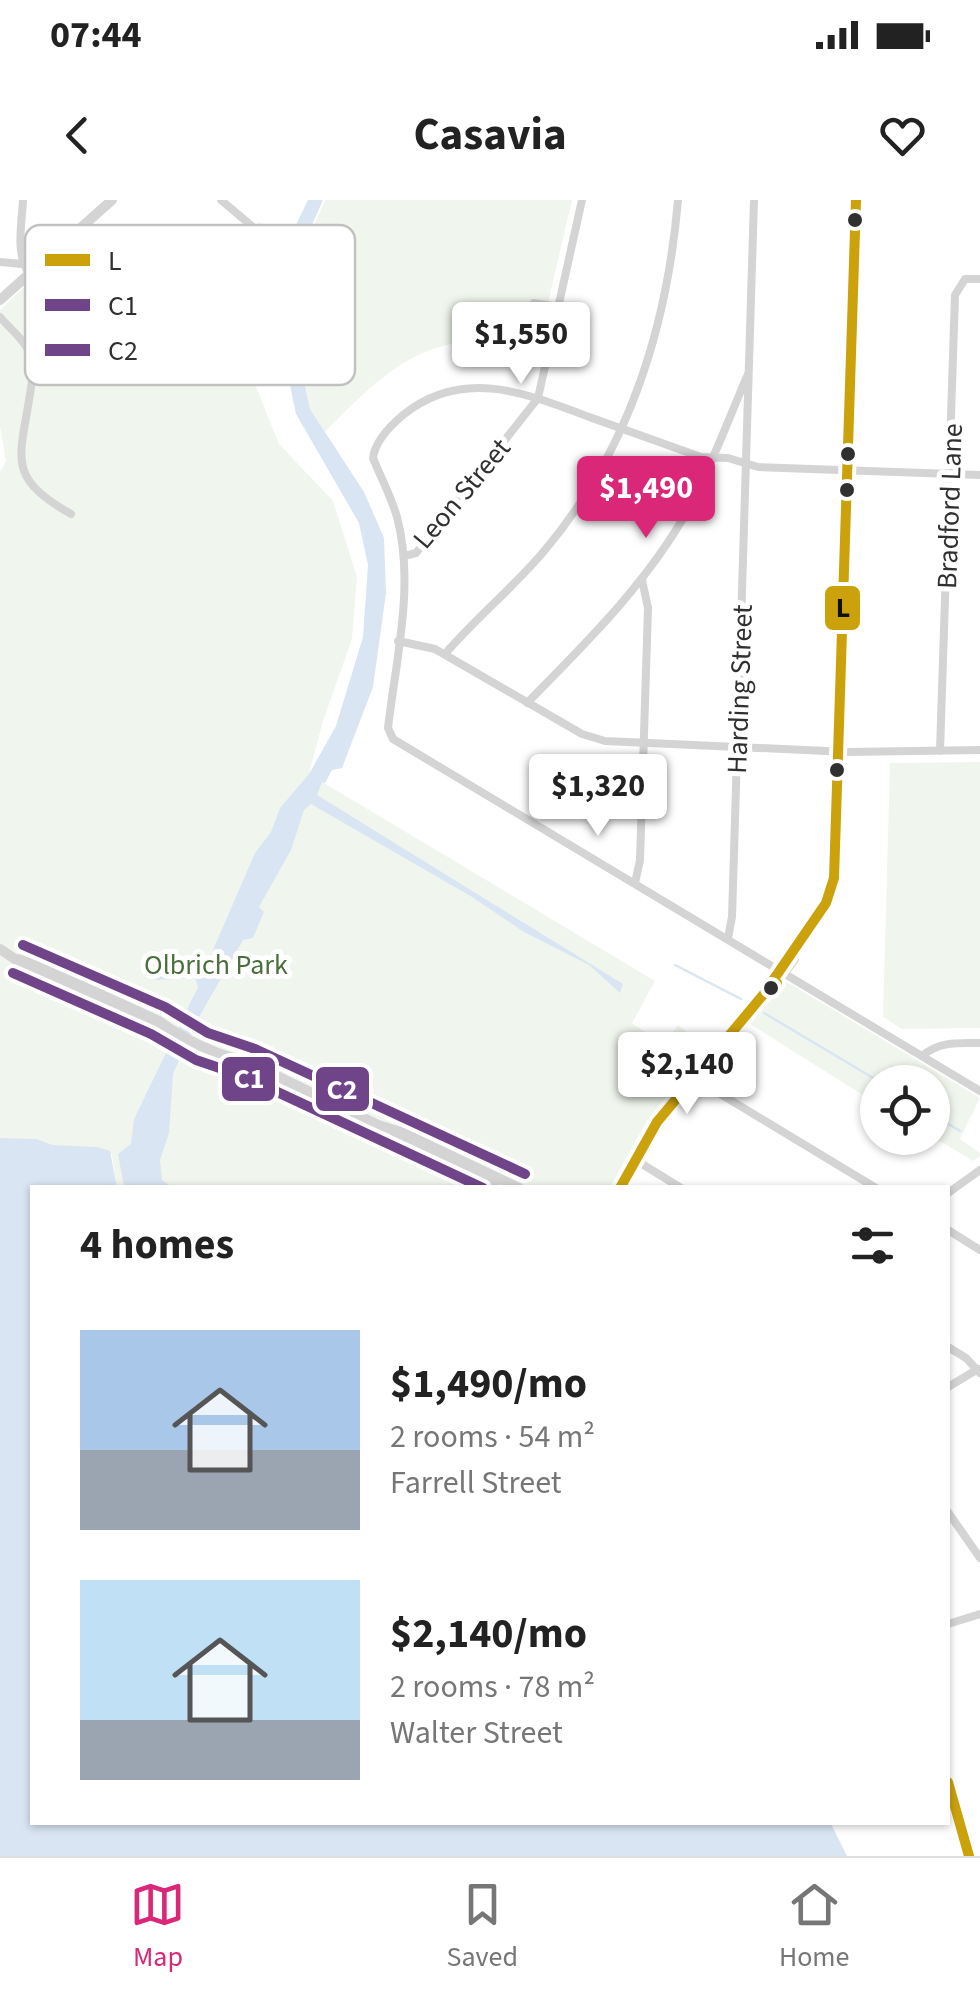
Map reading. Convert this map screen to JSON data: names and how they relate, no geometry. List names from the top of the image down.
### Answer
{
  "streets": {
    "street": ["Leon Street", "Bradford Lane", "Harding Street"]
  },
  "parks": ["Olbrich Park"],
  "lines": ["transit line L", "transit line C2", "transit line C1"],
  "legend": ["L", "C1", "C2"],
  "page": {
    "status": "07:44",
    "header": "Casavia",
    "price": [
      "$1,550",
      "$1,490",
      "$1,320",
      "$2,140"
    ],
    "heading": "4 homes",
    "list": [
      {
        "name": "$1,490/mo",
        "note": "2 rooms · 54 m² · Farrell Street"
      },
      {
        "name": "$2,140/mo",
        "note": "2 rooms · 78 m² · Walter Street"
      }
    ],
    "tabs": ["Map", "Saved", "Home"]
  }
}
